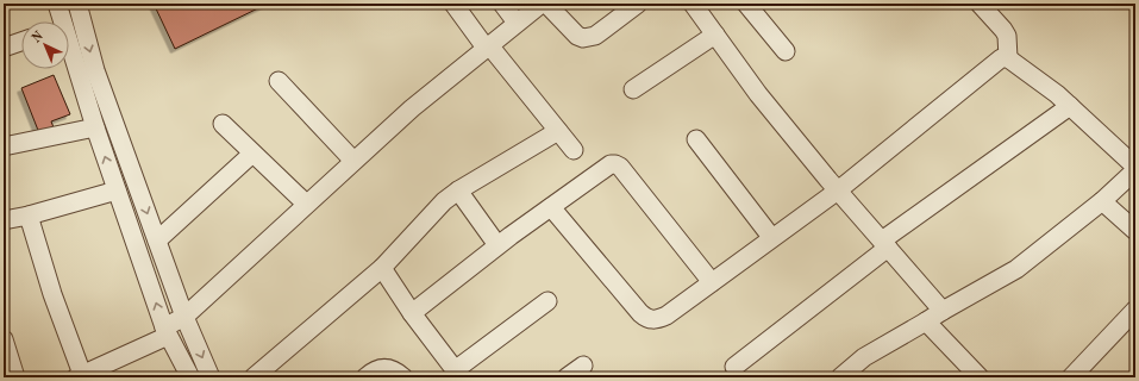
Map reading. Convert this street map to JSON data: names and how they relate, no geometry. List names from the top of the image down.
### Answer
{
  "north": "top left"
}
